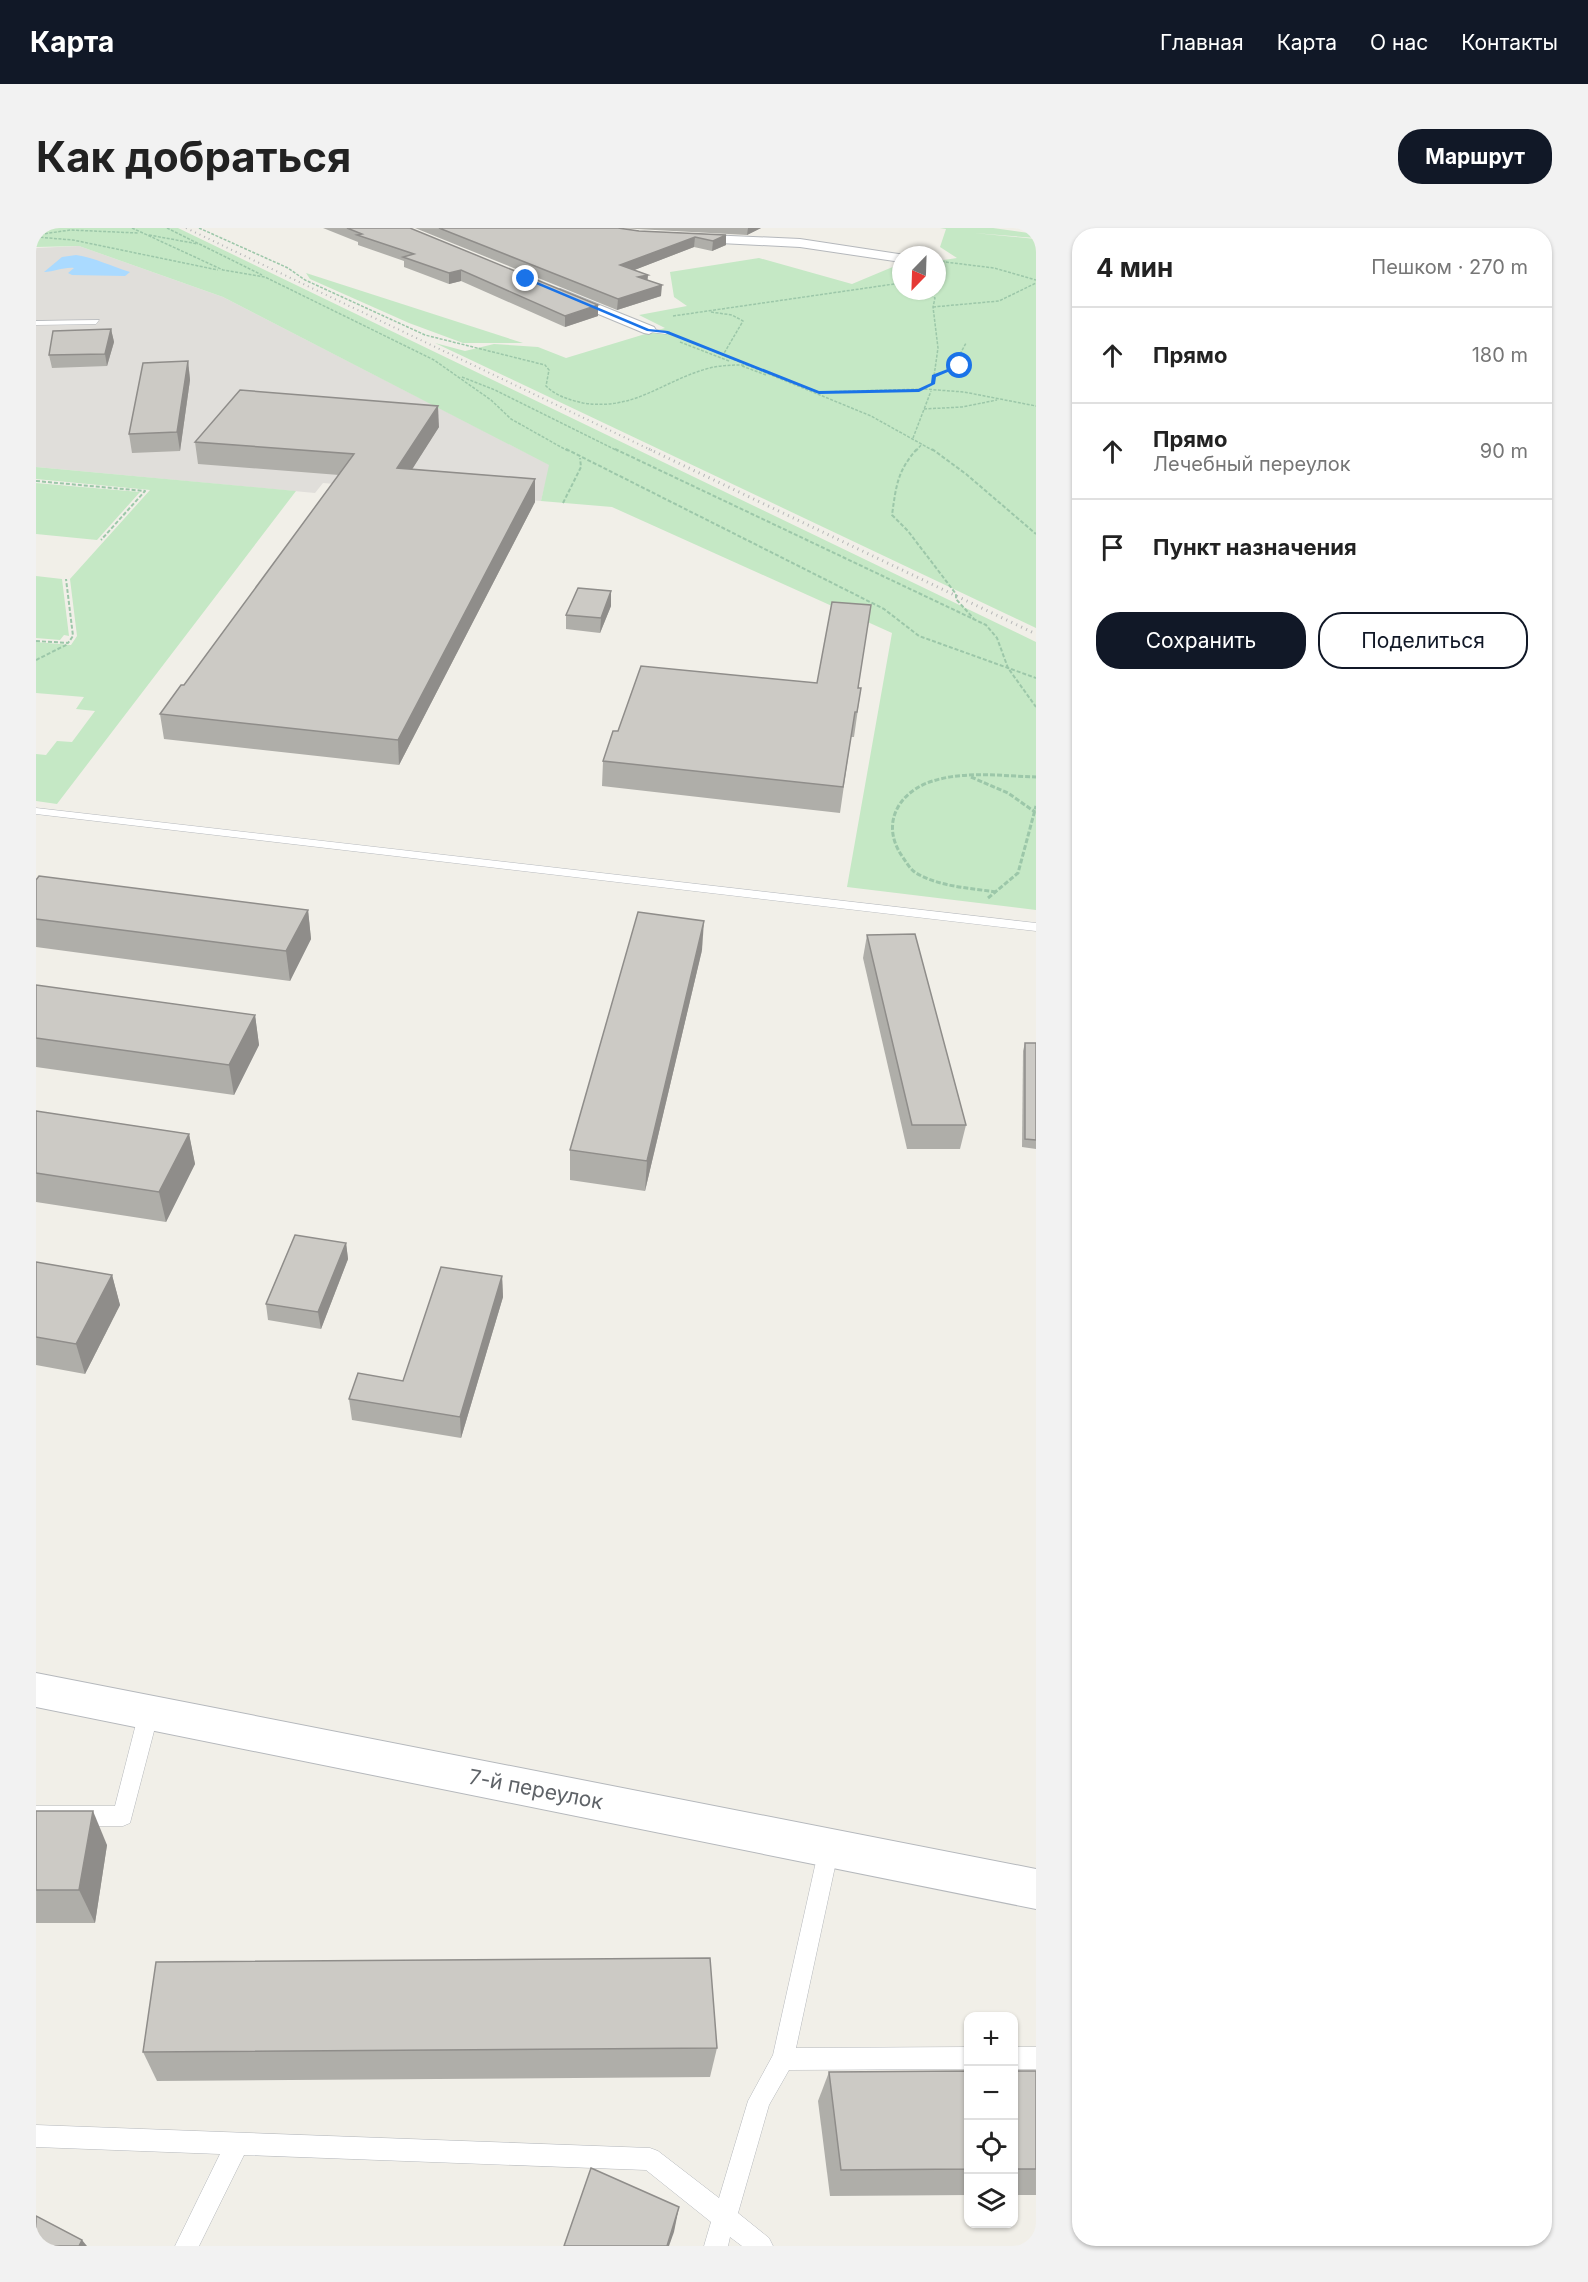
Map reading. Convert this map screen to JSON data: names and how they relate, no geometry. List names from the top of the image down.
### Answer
{
  "streets": {
    "street": ["7-й переулок"]
  },
  "north": "bottom left",
  "page": {
    "header": "Карта",
    "nav": [
      "Главная",
      "Карта",
      "О нас",
      "Контакты"
    ],
    "buttons": [
      "Маршрут",
      ["Сохранить", "Поделиться"]
    ],
    "title": "Как добраться",
    "heading": ["4 мин", "Пешком · 270 m"],
    "list": [
      ["Прямо", "180 m"],
      ["Прямо", "Лечебный переулок", "90 m"],
      "Пункт назначения"
    ],
    "map_buttons": ["+", "−"]
  }
}
